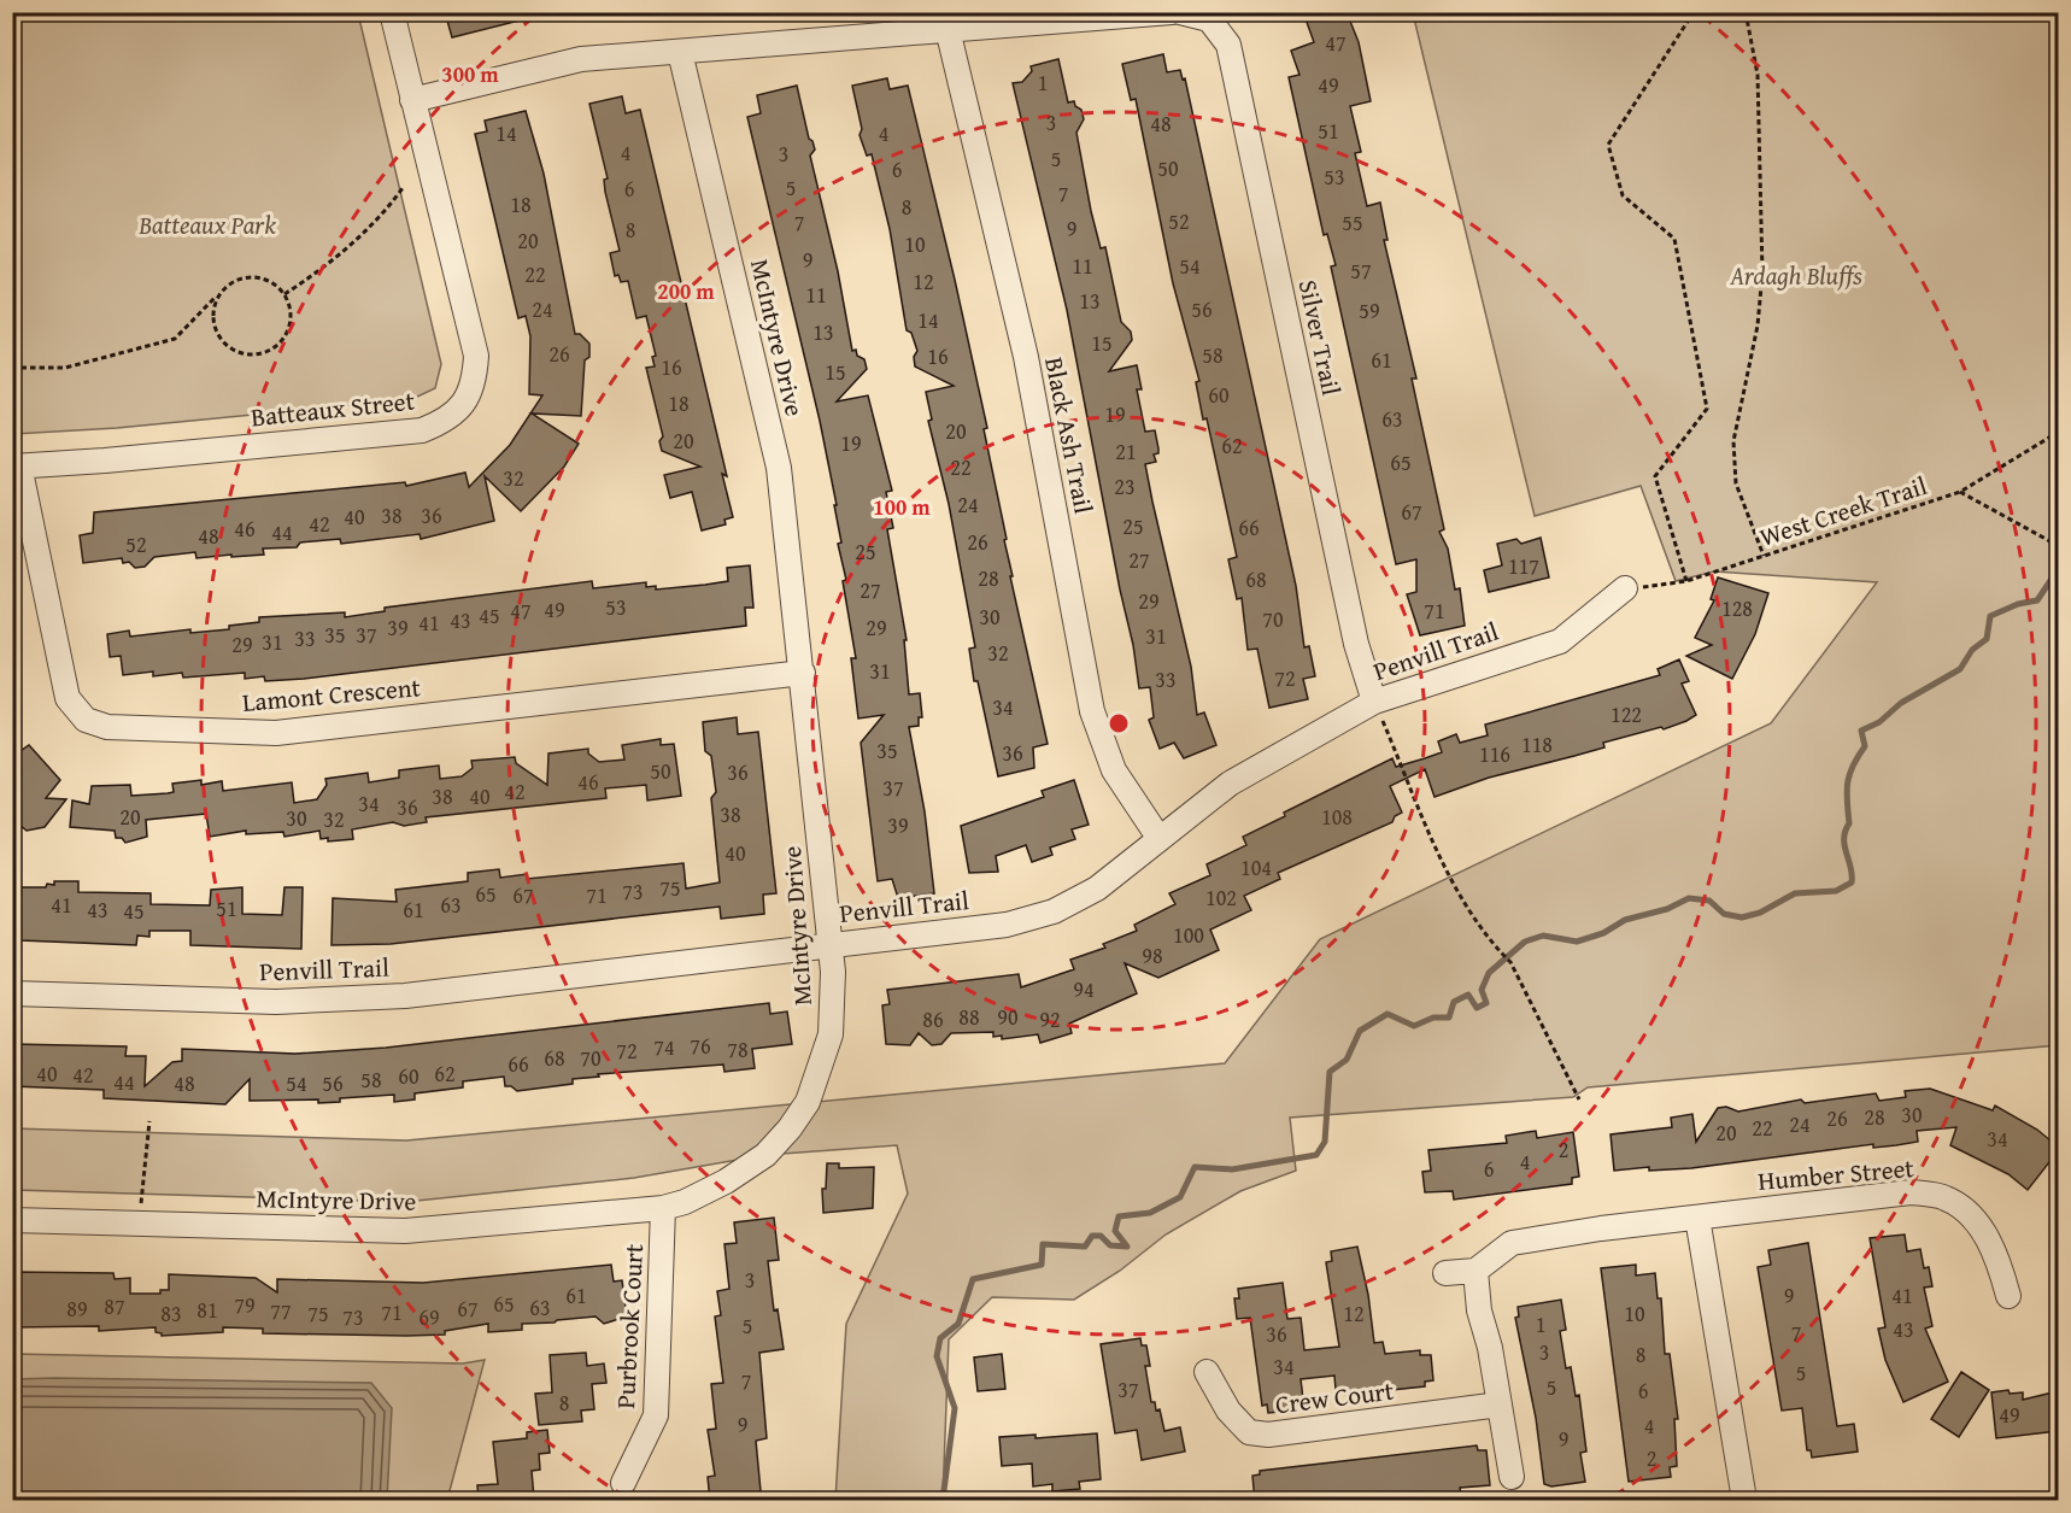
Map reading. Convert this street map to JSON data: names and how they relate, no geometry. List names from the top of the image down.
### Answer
{
  "streets": {
    "street": [
      "McIntyre Drive",
      "Silver Trail",
      "Batteaux Street",
      "Black Ash Trail",
      "Penvill Trail",
      "Lamont Crescent",
      "Humber Street",
      "Purbrook Court",
      "Crew Court"
    ],
    "path": ["West Creek Trail"]
  },
  "crossings": [
    ["McIntyre Drive", "Penvill Trail"],
    ["McIntyre Drive", "Lamont Crescent"],
    ["McIntyre Drive", "Purbrook Court"],
    ["Silver Trail", "Penvill Trail"],
    ["Batteaux Street", "Lamont Crescent"],
    ["Black Ash Trail", "Penvill Trail"],
    ["West Creek Trail", "Penvill Trail"]
  ],
  "parks": ["Batteaux Park", "Ardagh Bluffs"],
  "house_numbers": [
    "47",
    "1",
    "49",
    "3",
    "48",
    "51",
    "14",
    "4",
    "4",
    "3",
    "5",
    "50",
    "6",
    "53",
    "5",
    "6",
    "7",
    "18",
    "8",
    "52",
    "7",
    "55",
    "9",
    "8",
    "20",
    "10",
    "9",
    "11",
    "54",
    "57",
    "22",
    "12",
    "11",
    "13",
    "24",
    "56",
    "59",
    "14",
    "13",
    "15",
    "26",
    "58",
    "16",
    "61",
    "16",
    "15",
    "60",
    "18",
    "19",
    "63",
    "20",
    "20",
    "19",
    "62",
    "21",
    "65",
    "22",
    "32",
    "23",
    "24",
    "67",
    "38",
    "36",
    "40",
    "42",
    "25",
    "66",
    "46",
    "44",
    "48",
    "26",
    "52",
    "25",
    "27",
    "117",
    "28",
    "68",
    "27",
    "29",
    "53",
    "128",
    "49",
    "47",
    "71",
    "45",
    "30",
    "70",
    "43",
    "41",
    "39",
    "29",
    "35",
    "37",
    "31",
    "33",
    "31",
    "29",
    "32",
    "31",
    "72",
    "33",
    "34",
    "122",
    "118",
    "35",
    "36",
    "116",
    "50",
    "36",
    "46",
    "37",
    "42",
    "38",
    "40",
    "34",
    "36",
    "38",
    "20",
    "108",
    "30",
    "32",
    "39",
    "40",
    "104",
    "75",
    "73",
    "65",
    "67",
    "71",
    "102",
    "41",
    "63",
    "51",
    "43",
    "61",
    "45",
    "100",
    "98",
    "94",
    "88",
    "90",
    "86",
    "92",
    "76",
    "74",
    "78",
    "72",
    "68",
    "70",
    "66",
    "40",
    "62",
    "42",
    "60",
    "58",
    "44",
    "48",
    "54",
    "56",
    "30",
    "28",
    "26",
    "24",
    "22",
    "20",
    "34",
    "2",
    "4",
    "6",
    "3",
    "61",
    "9",
    "41",
    "65",
    "79",
    "87",
    "63",
    "89",
    "67",
    "81",
    "77",
    "71",
    "83",
    "75",
    "12",
    "10",
    "73",
    "69",
    "1",
    "5",
    "43",
    "7",
    "36",
    "3",
    "8",
    "34",
    "5",
    "7",
    "5",
    "37",
    "6",
    "8",
    "49",
    "9",
    "4",
    "9",
    "2"
  ],
  "rings": ["300 m", "200 m", "100 m"]
}
